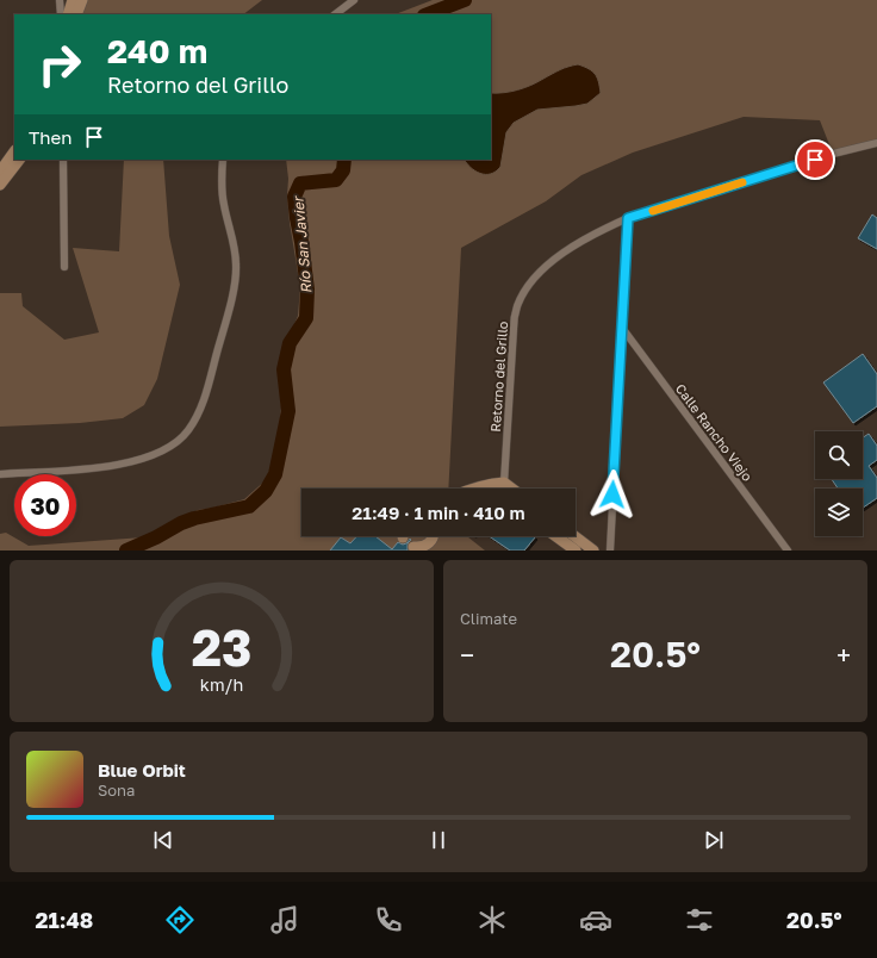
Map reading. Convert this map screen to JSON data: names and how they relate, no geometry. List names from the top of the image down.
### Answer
{
  "streets": {
    "street": ["Retorno del Grillo", "Calle Rancho Viejo"]
  },
  "water": ["Río San Javier"],
  "page": {
    "turn": ["240 m", "Retorno del Grillo"],
    "then": "Then",
    "limit": "30",
    "trip": "21:49 · 1 min · 410 m",
    "tile": "Climate",
    "heat": ["−", "20.5°", "+"],
    "song": ["Blue Orbit", "Sona"],
    "tabs": ["21:48", "20.5°"],
    "gauge": ["23", "km/h"]
  }
}
